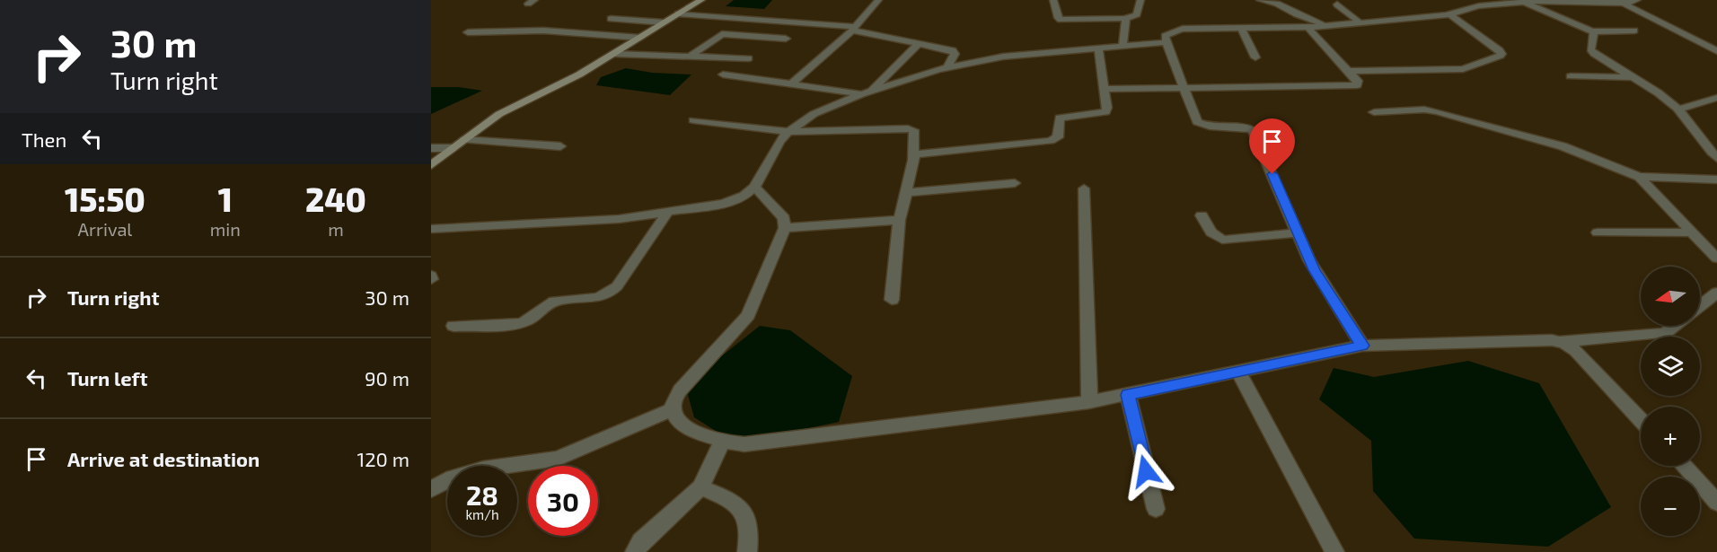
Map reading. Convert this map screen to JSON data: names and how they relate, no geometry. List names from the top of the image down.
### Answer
{
  "north": "left",
  "page": {
    "turn": ["30 m", "Turn right"],
    "then": "Then",
    "eta": [
      "15:50",
      "Arrival",
      "1",
      "min",
      "240",
      "m"
    ],
    "list": [
      {
        "name": "Turn right",
        "value": "30 m"
      },
      {
        "name": "Turn left",
        "value": "90 m"
      },
      {
        "name": "Arrive at destination",
        "value": "120 m"
      }
    ],
    "map_buttons": ["+", "−"],
    "speed": "28 km/h",
    "limit": "30"
  }
}
